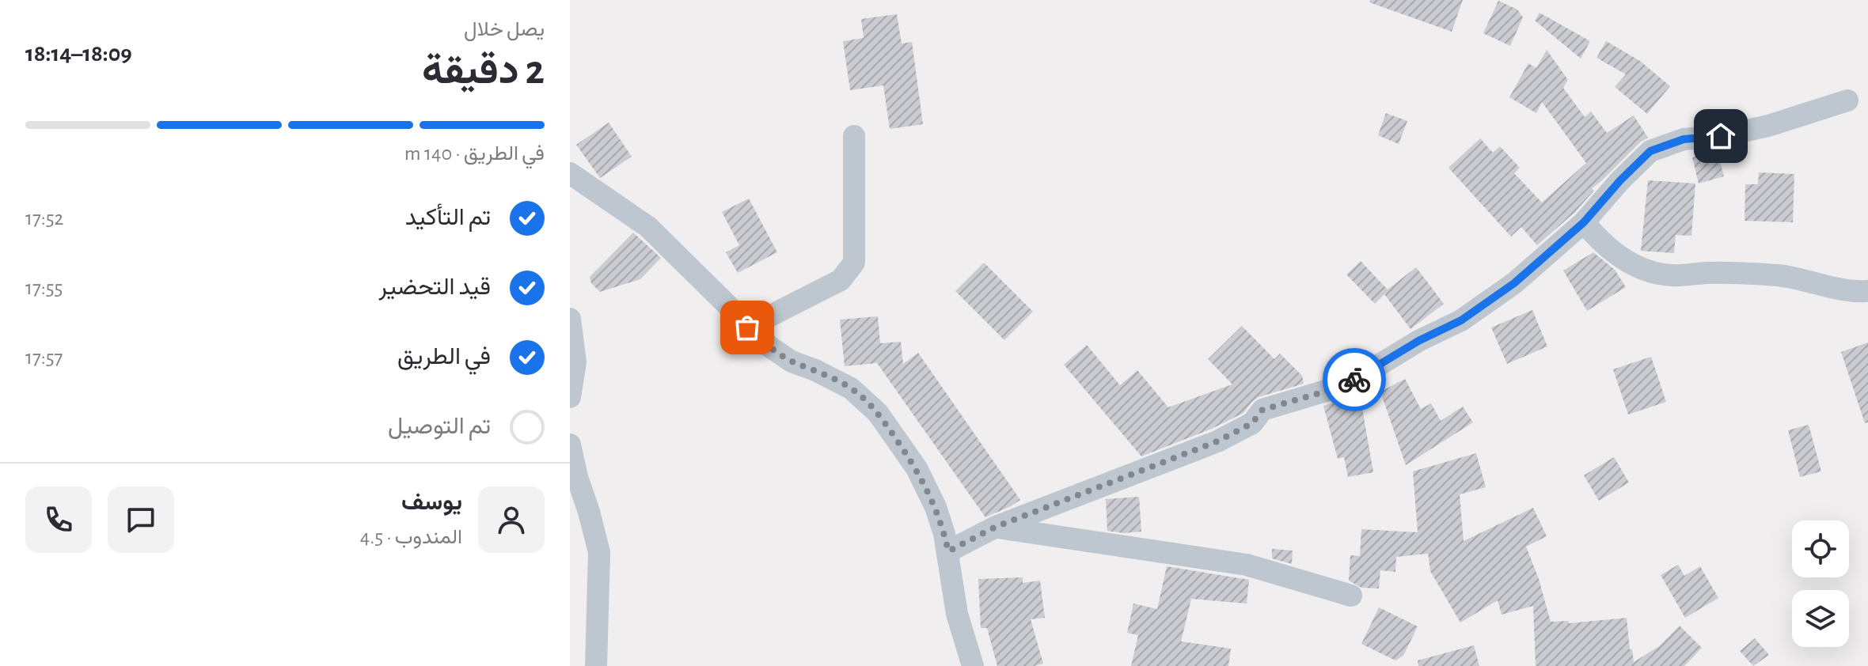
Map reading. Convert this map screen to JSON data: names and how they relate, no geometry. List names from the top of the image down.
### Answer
{
  "page": {
    "heading": ["2 دقيقة", "يصل خلال", "18:09–18:14"],
    "panel": ["يوسف", "المندوب · 4.5"],
    "bar": "في الطريق · 140 m",
    "list": [
      ["تم التأكيد", "17:52"],
      ["قيد التحضير", "17:55"],
      ["في الطريق", "17:57"],
      "تم التوصيل"
    ]
  }
}
